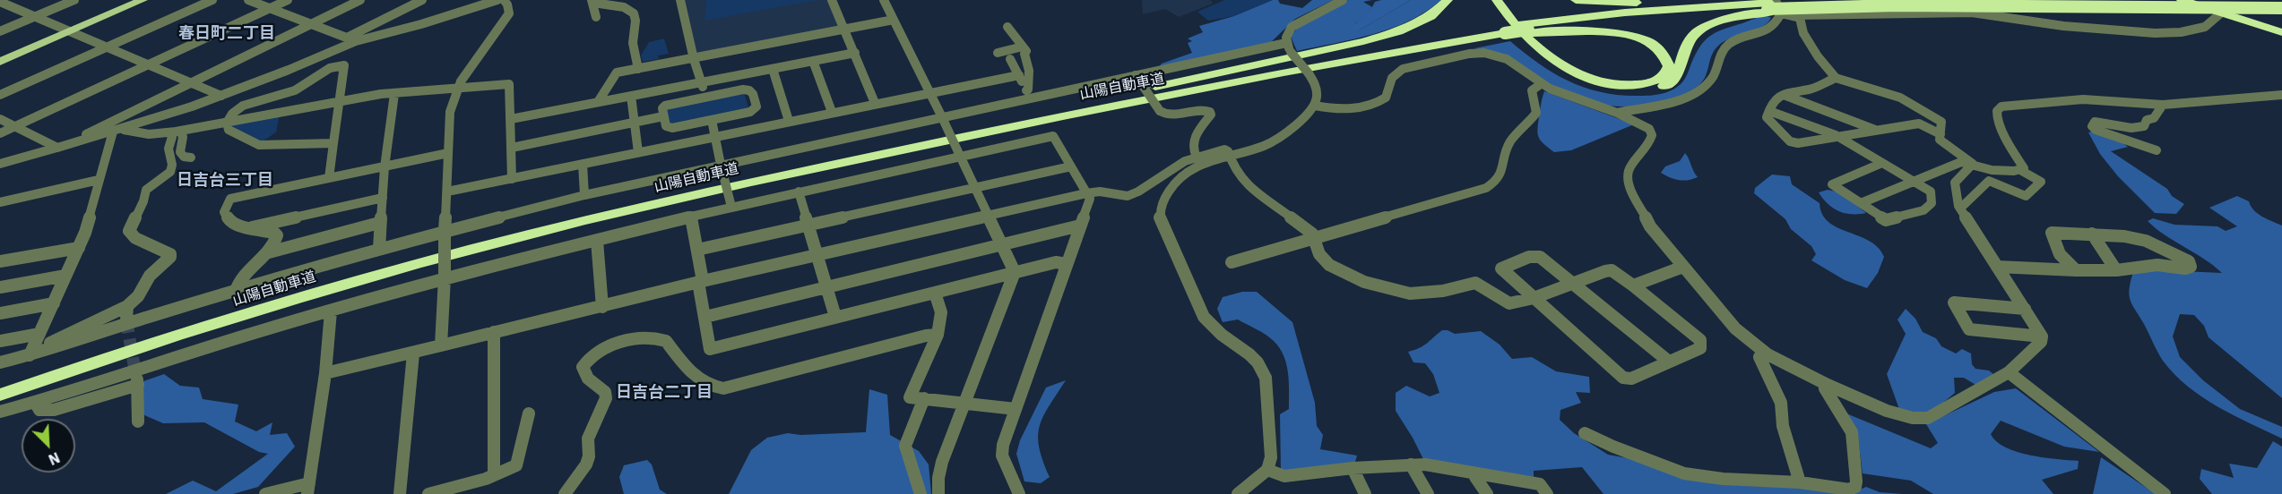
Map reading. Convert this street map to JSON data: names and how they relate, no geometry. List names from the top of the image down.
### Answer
{
  "streets": {
    "highway": ["山陽自動車道"]
  },
  "districts": ["春日町二丁目", "日吉台三丁目", "日吉台二丁目"],
  "north": "bottom right"
}
